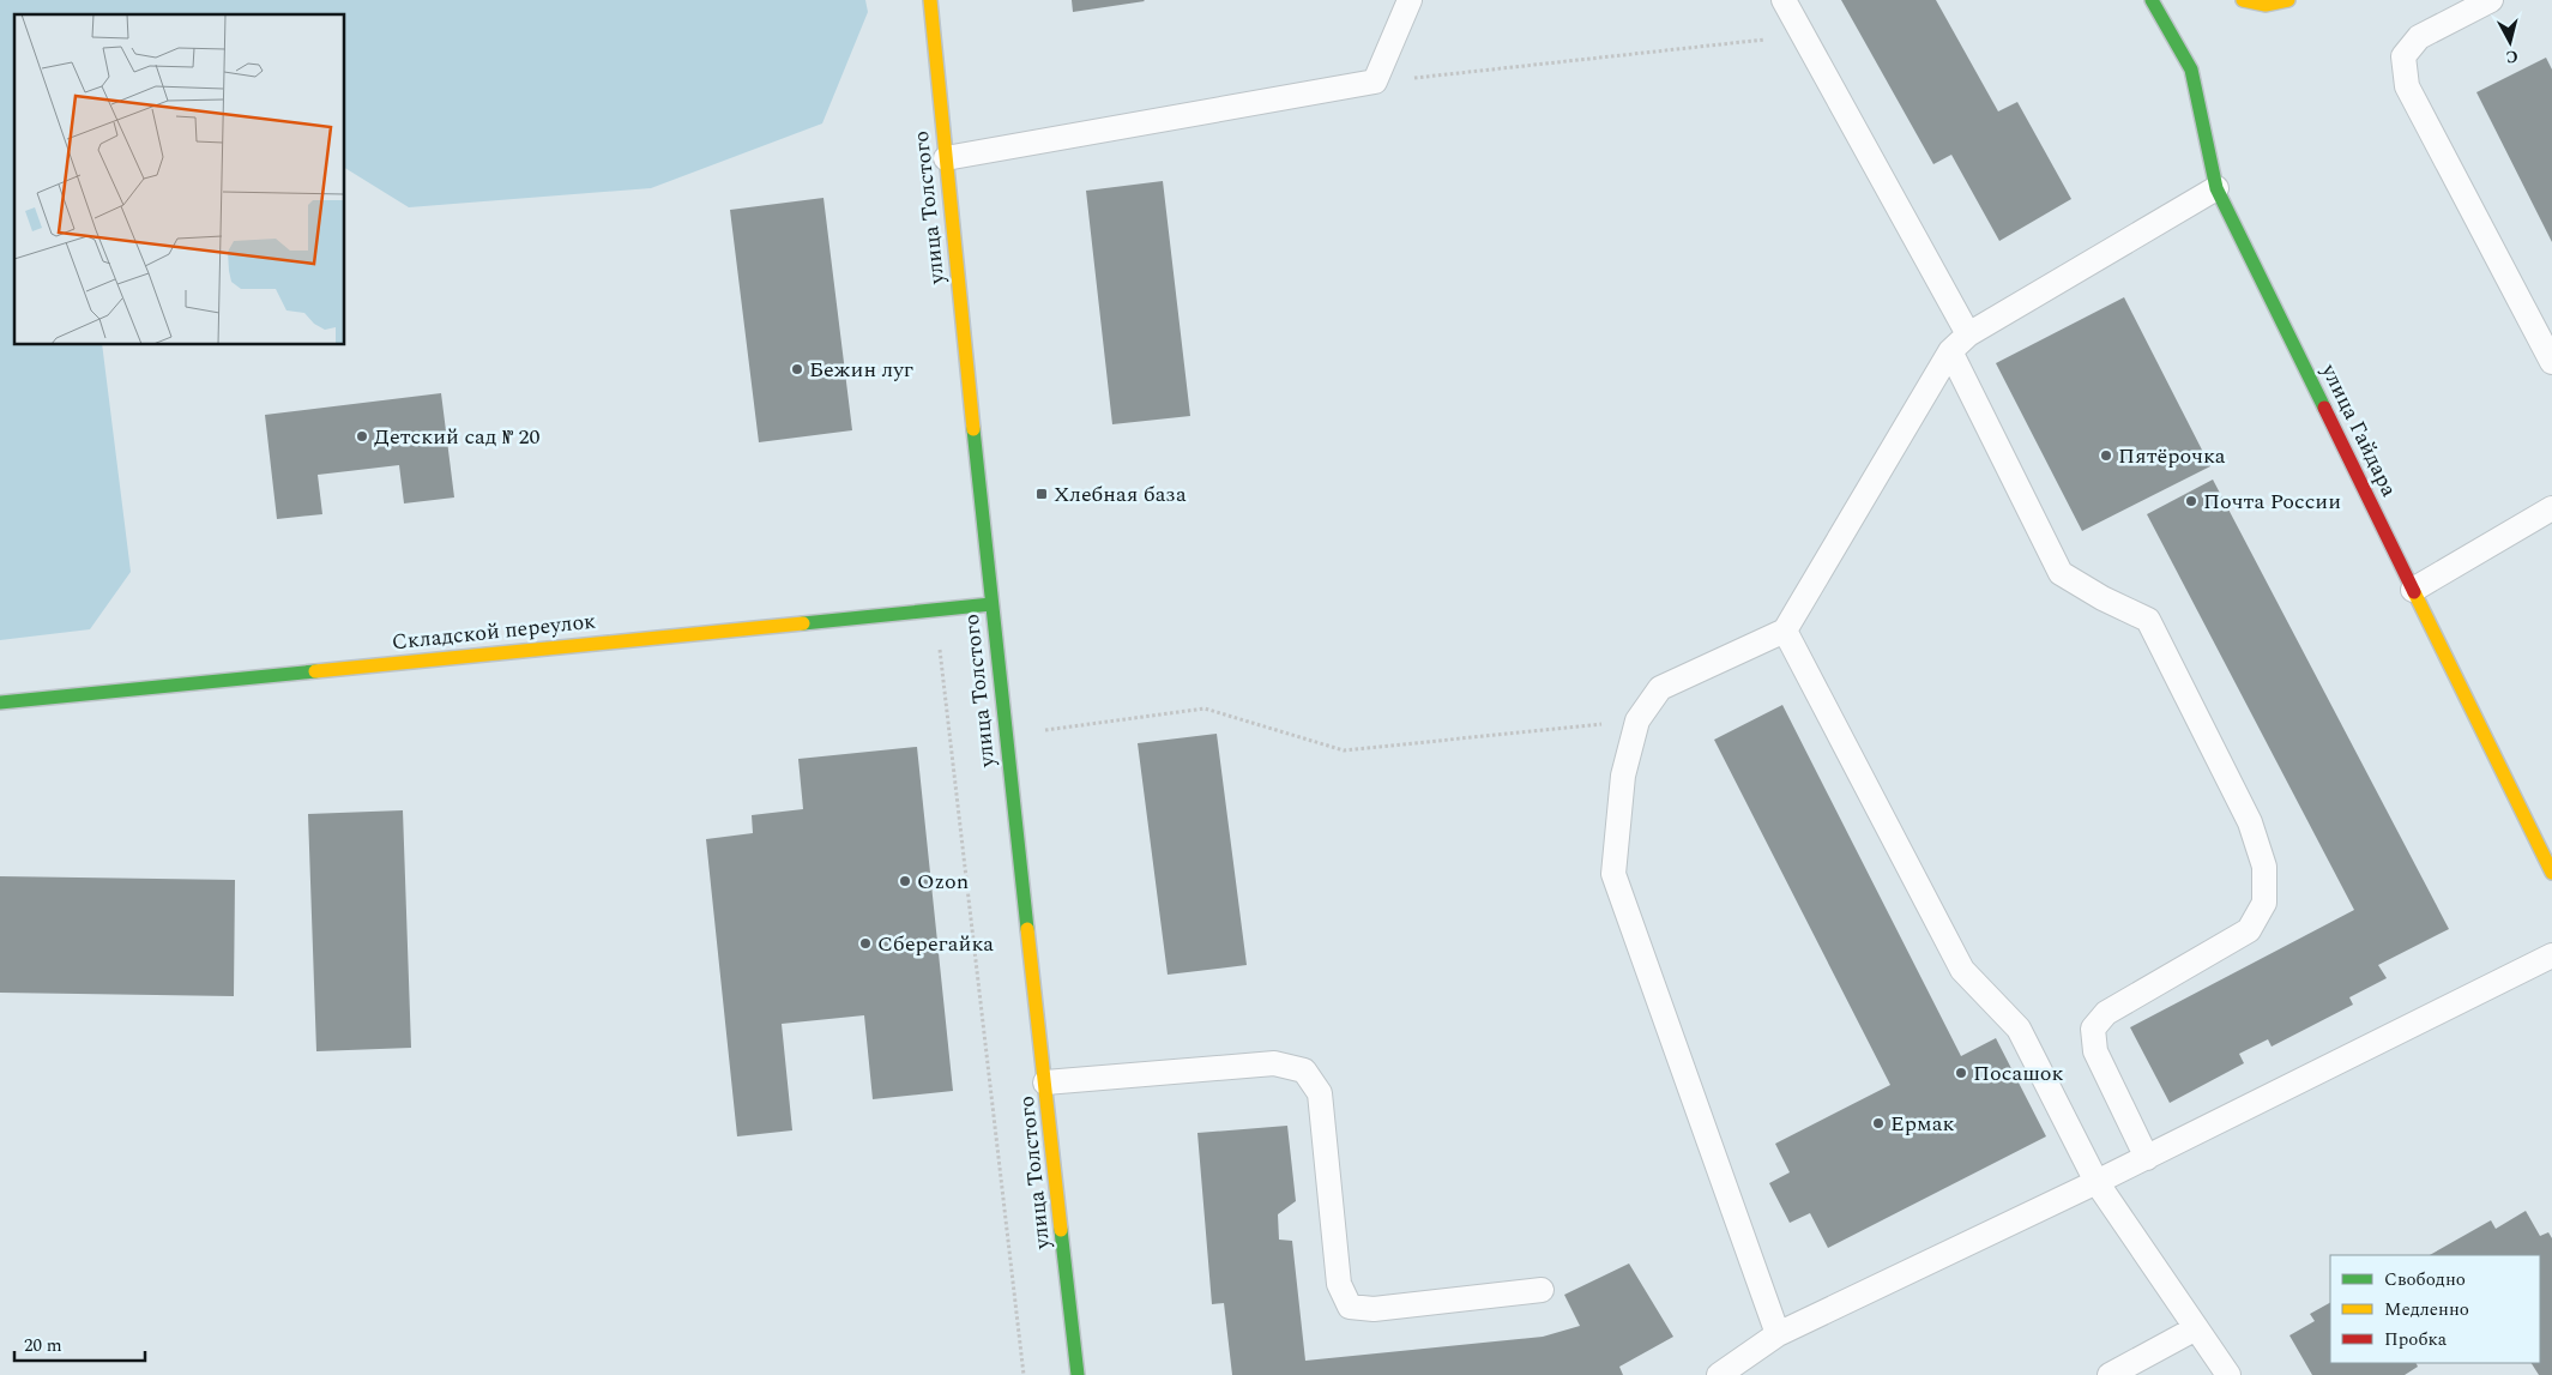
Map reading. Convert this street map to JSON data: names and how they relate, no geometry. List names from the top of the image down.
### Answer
{
  "streets": {
    "street": ["улица Толстого", "улица Гайдара", "Складской переулок"]
  },
  "crossings": [
    ["улица Толстого", "Складской переулок"]
  ],
  "places": {
    "other": [
      "Бежин луг",
      "Детский сад № 20",
      "Пятёрочка",
      "Почта России",
      "Ozon",
      "Сберегайка",
      "Посашок",
      "Ермак"
    ],
    "transit": ["Хлебная база"]
  },
  "legend": ["Свободно", "Медленно", "Пробка"],
  "scale_bar": "20 m",
  "north": "bottom"
}
